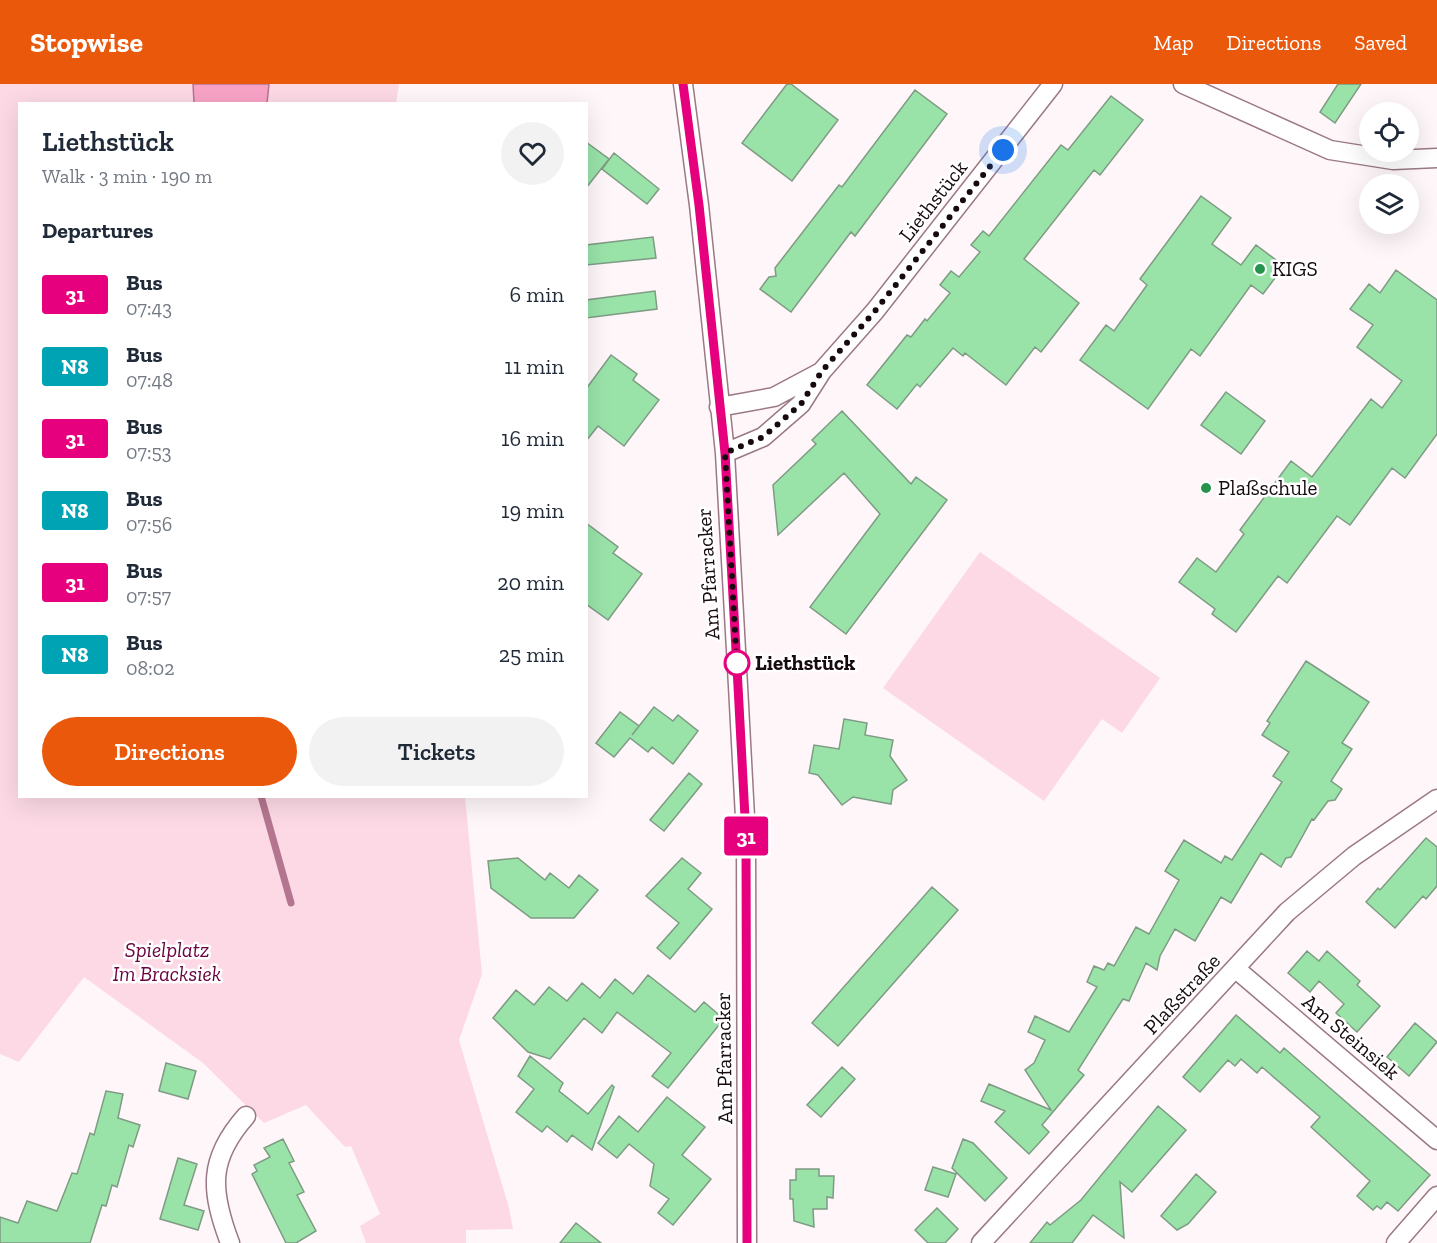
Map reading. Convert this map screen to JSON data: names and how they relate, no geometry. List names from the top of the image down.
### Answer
{
  "streets": {
    "street": [
      "Liethstück",
      "Am Pfarracker",
      "Plaßstraße",
      "Am Steinsiek"
    ]
  },
  "crossings": [
    ["Liethstück", "Am Pfarracker"],
    ["Plaßstraße", "Am Steinsiek"]
  ],
  "parks": ["Spielplatz Im Bracksiek"],
  "places": ["KIGS", "Plaßschule", "Liethstück"],
  "lines": ["bus line 31"],
  "page": {
    "header": "Stopwise",
    "nav": ["Map", "Directions", "Saved"],
    "on_map": "31",
    "heading": [
      ["Liethstück", "Walk · 3 min · 190 m"],
      "Departures"
    ],
    "list": [
      {
        "mark": "31",
        "name": "Bus",
        "note": "07:43",
        "value": "6 min"
      },
      {
        "mark": "N8",
        "name": "Bus",
        "note": "07:48",
        "value": "11 min"
      },
      {
        "mark": "31",
        "name": "Bus",
        "note": "07:53",
        "value": "16 min"
      },
      {
        "mark": "N8",
        "name": "Bus",
        "note": "07:56",
        "value": "19 min"
      },
      {
        "mark": "31",
        "name": "Bus",
        "note": "07:57",
        "value": "20 min"
      },
      {
        "mark": "N8",
        "name": "Bus",
        "note": "08:02",
        "value": "25 min"
      }
    ],
    "buttons": ["Directions", "Tickets"]
  }
}
